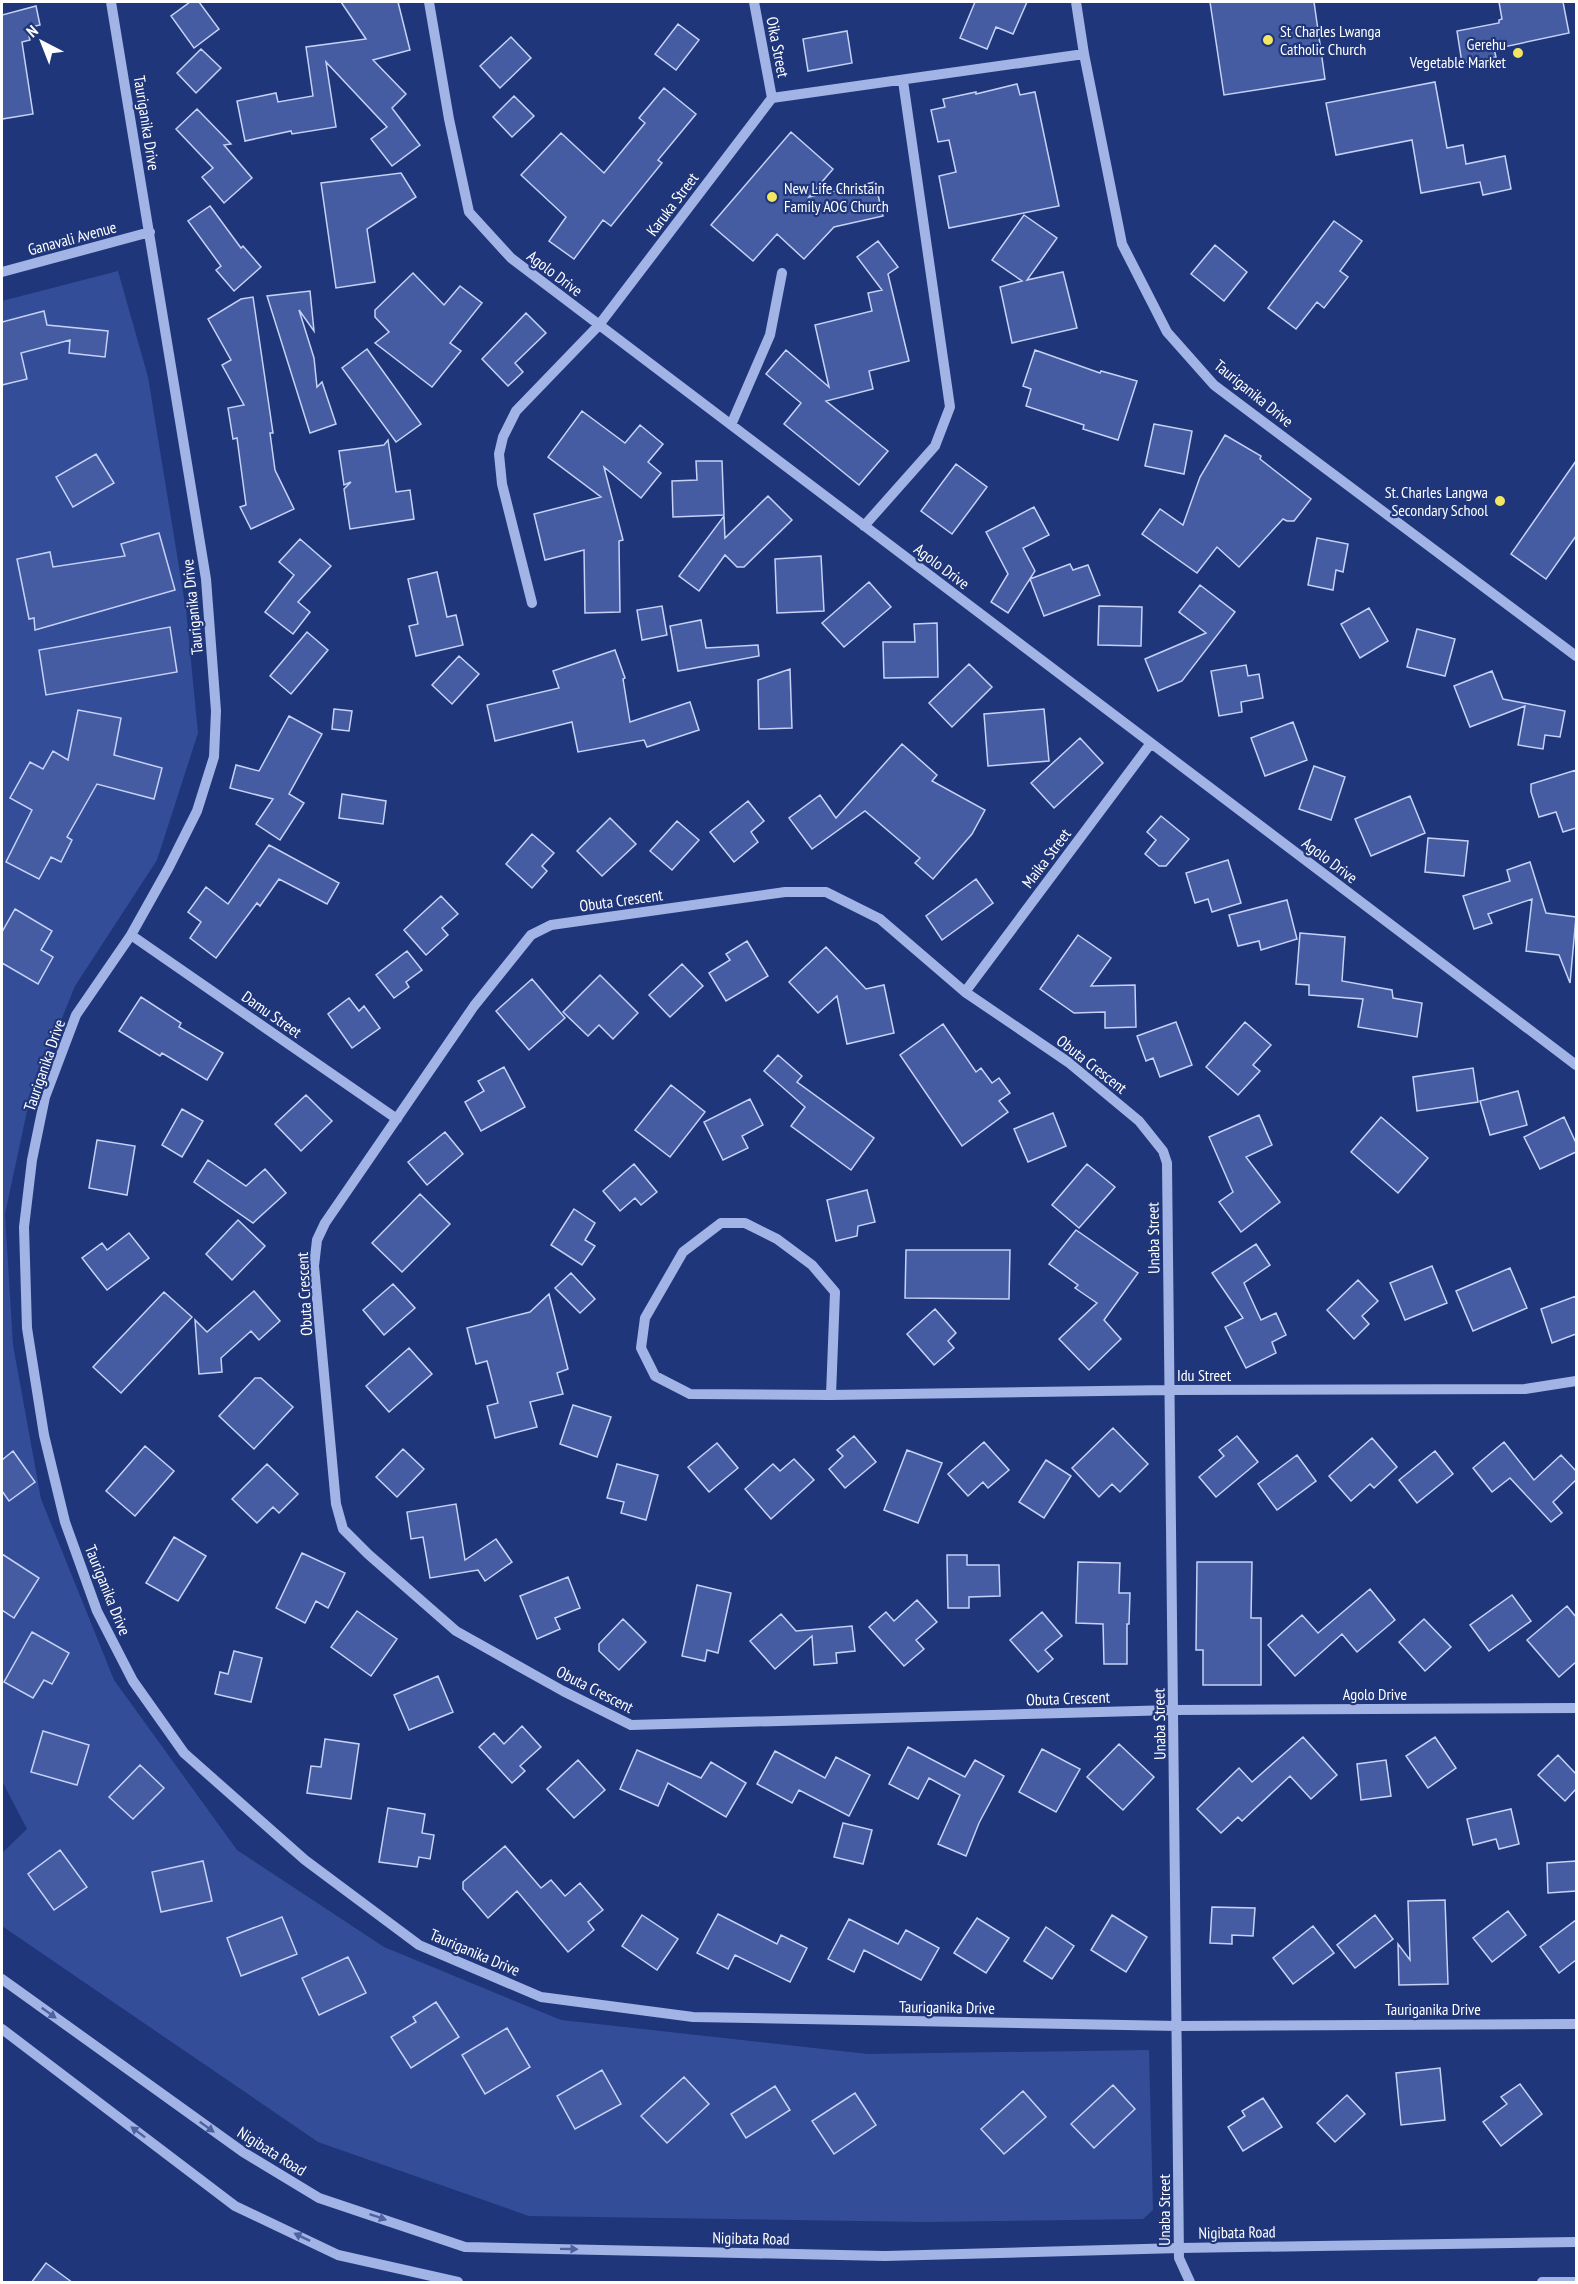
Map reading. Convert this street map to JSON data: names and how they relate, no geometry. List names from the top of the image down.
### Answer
{
  "streets": {
    "street": [
      "Oika Street",
      "Tauriganika Drive",
      "Karuka Street",
      "Ganavali Avenue",
      "Agolo Drive",
      "Maika Street",
      "Obuta Crescent",
      "Damu Street",
      "Unaba Street",
      "Idu Street",
      "Nigibata Road"
    ]
  },
  "crossings": [
    ["Oika Street", "Karuka Street"],
    ["Tauriganika Drive", "Ganavali Avenue"],
    ["Tauriganika Drive", "Damu Street"],
    ["Tauriganika Drive", "Unaba Street"],
    ["Karuka Street", "Agolo Drive"],
    ["Agolo Drive", "Maika Street"],
    ["Agolo Drive", "Obuta Crescent"],
    ["Agolo Drive", "Unaba Street"],
    ["Maika Street", "Obuta Crescent"],
    ["Obuta Crescent", "Damu Street"],
    ["Obuta Crescent", "Unaba Street"],
    ["Unaba Street", "Idu Street"],
    ["Unaba Street", "Nigibata Road"]
  ],
  "places": [
    "St Charles Lwanga Catholic Church",
    "Gerehu Vegetable Market",
    "New Life Christain Family AOG Church",
    "St. Charles Langwa Secondary School"
  ],
  "north": "top left"
}
